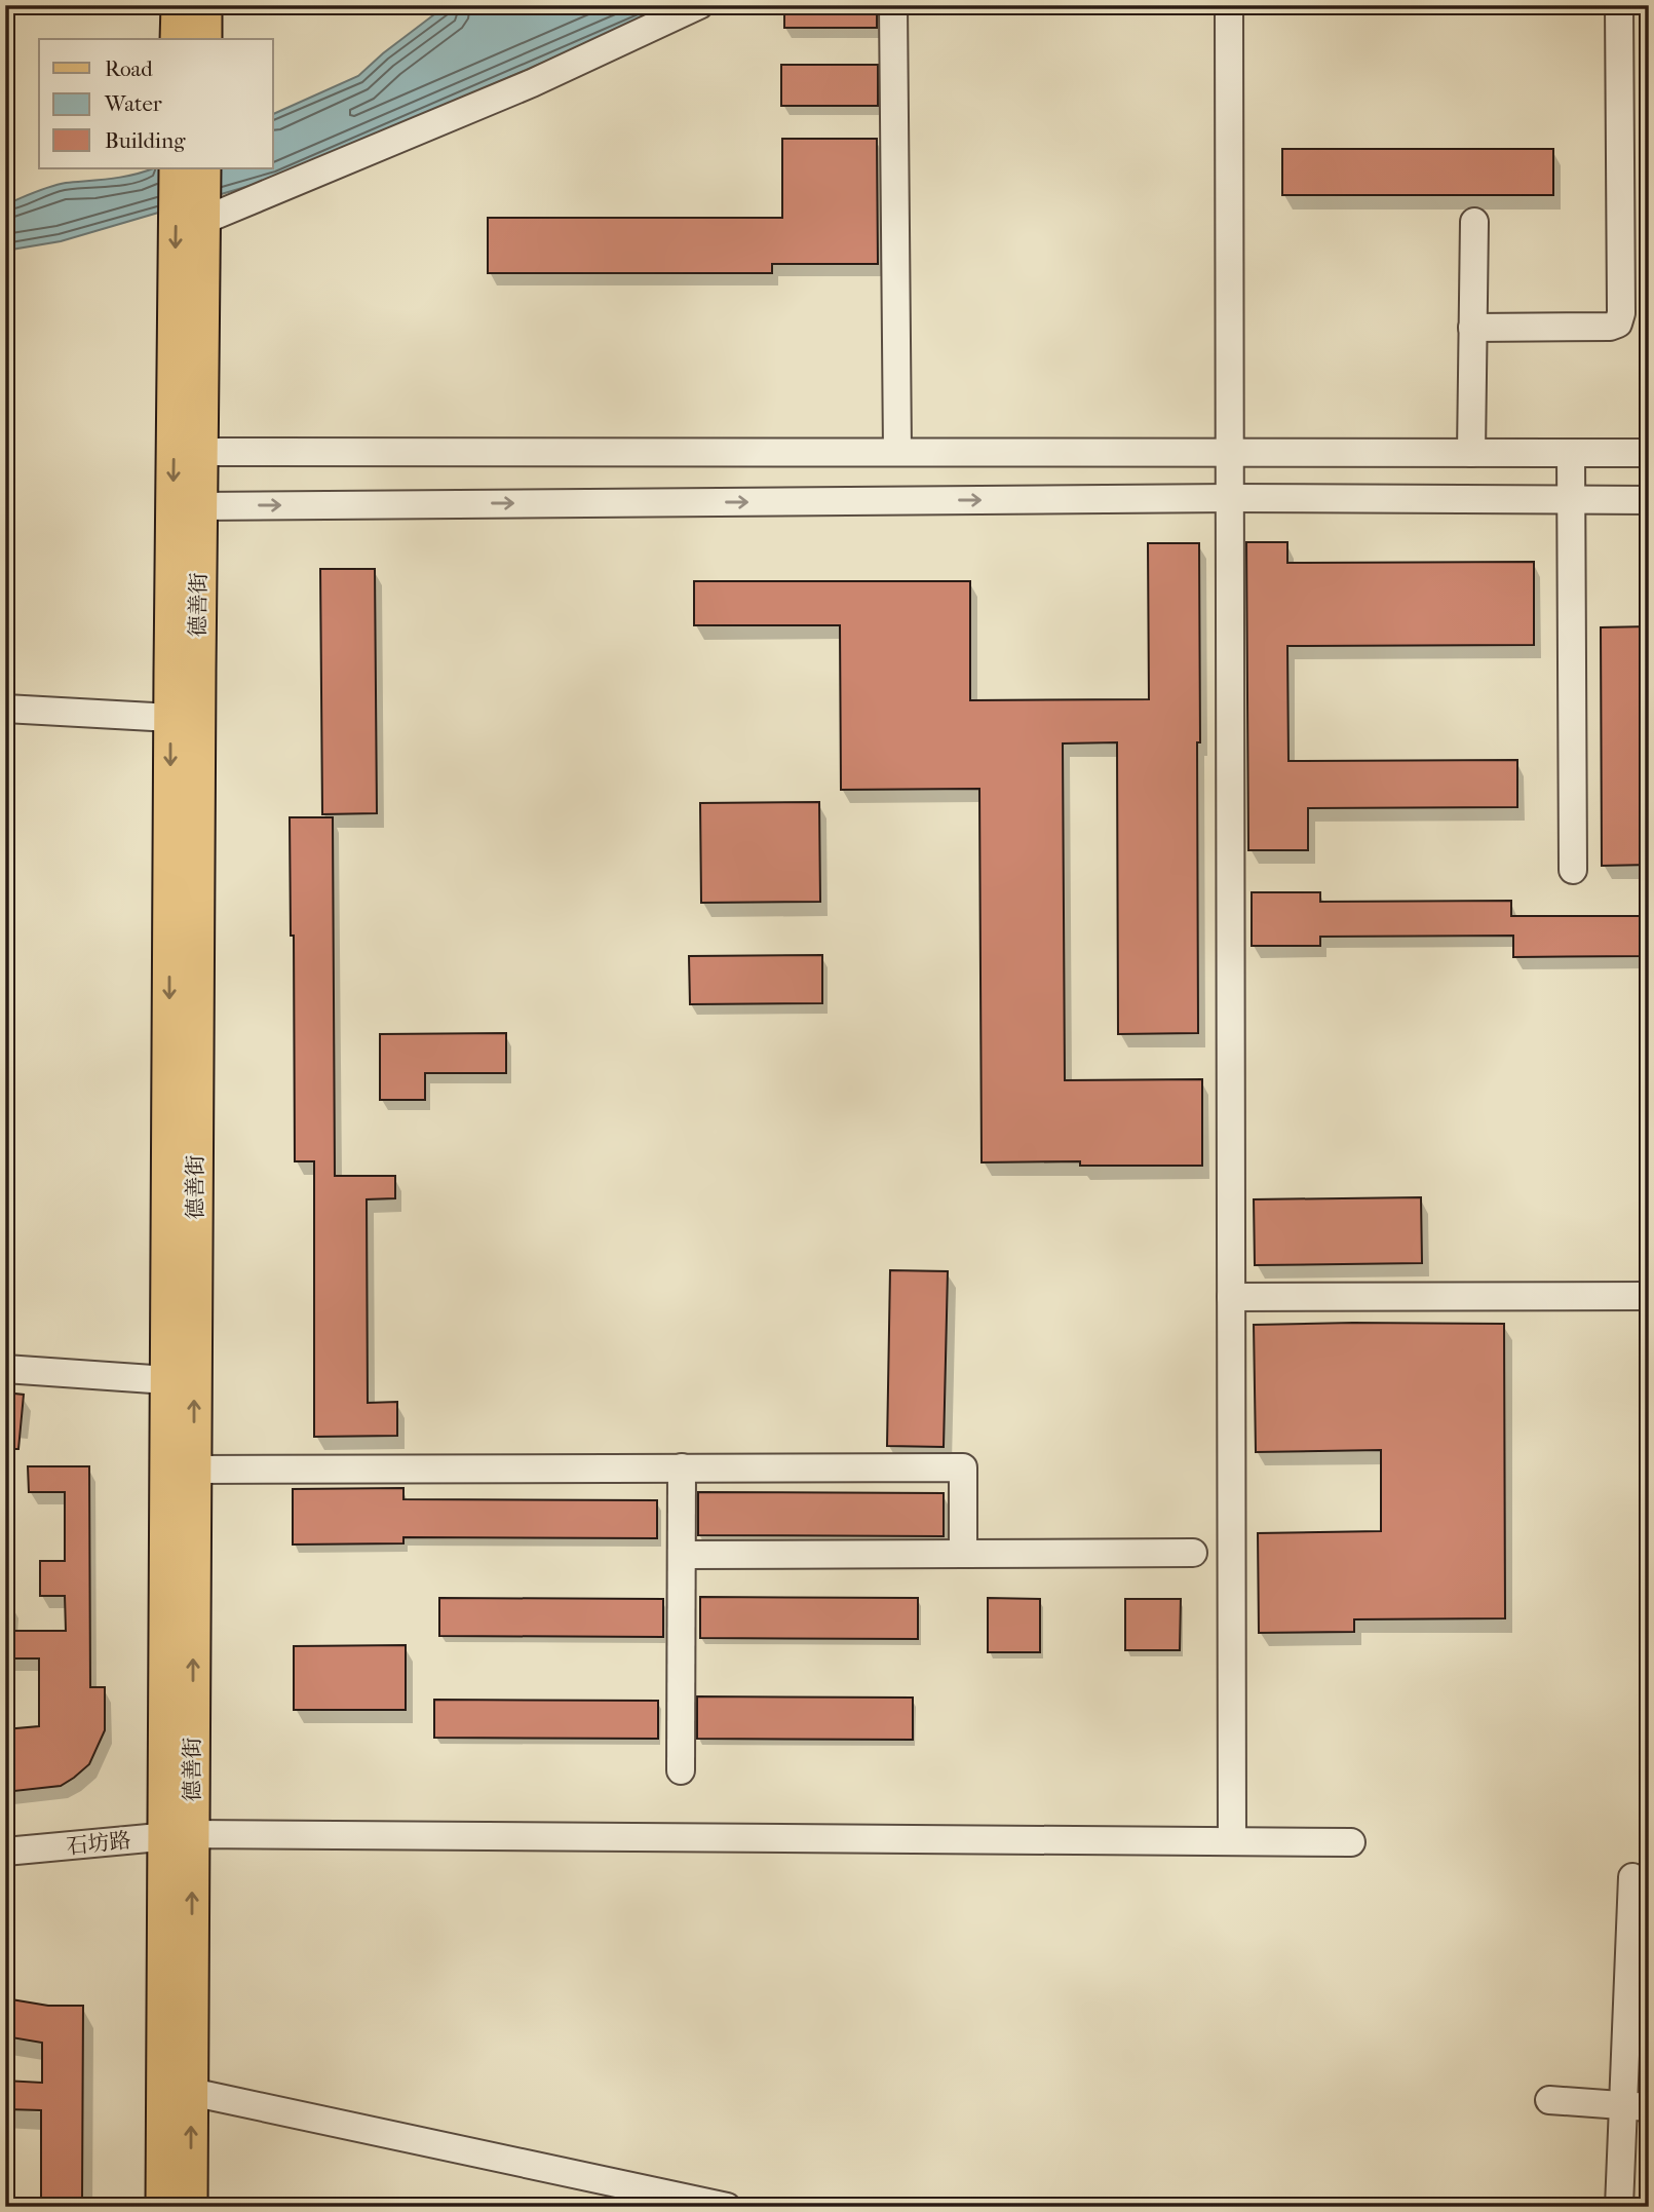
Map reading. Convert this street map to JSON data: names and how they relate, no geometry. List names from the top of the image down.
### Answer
{
  "streets": {
    "main road": ["德善街"],
    "street": ["石坊路"]
  },
  "crossings": [
    ["德善街", "石坊路"]
  ],
  "legend": ["Road", "Water", "Building"]
}
